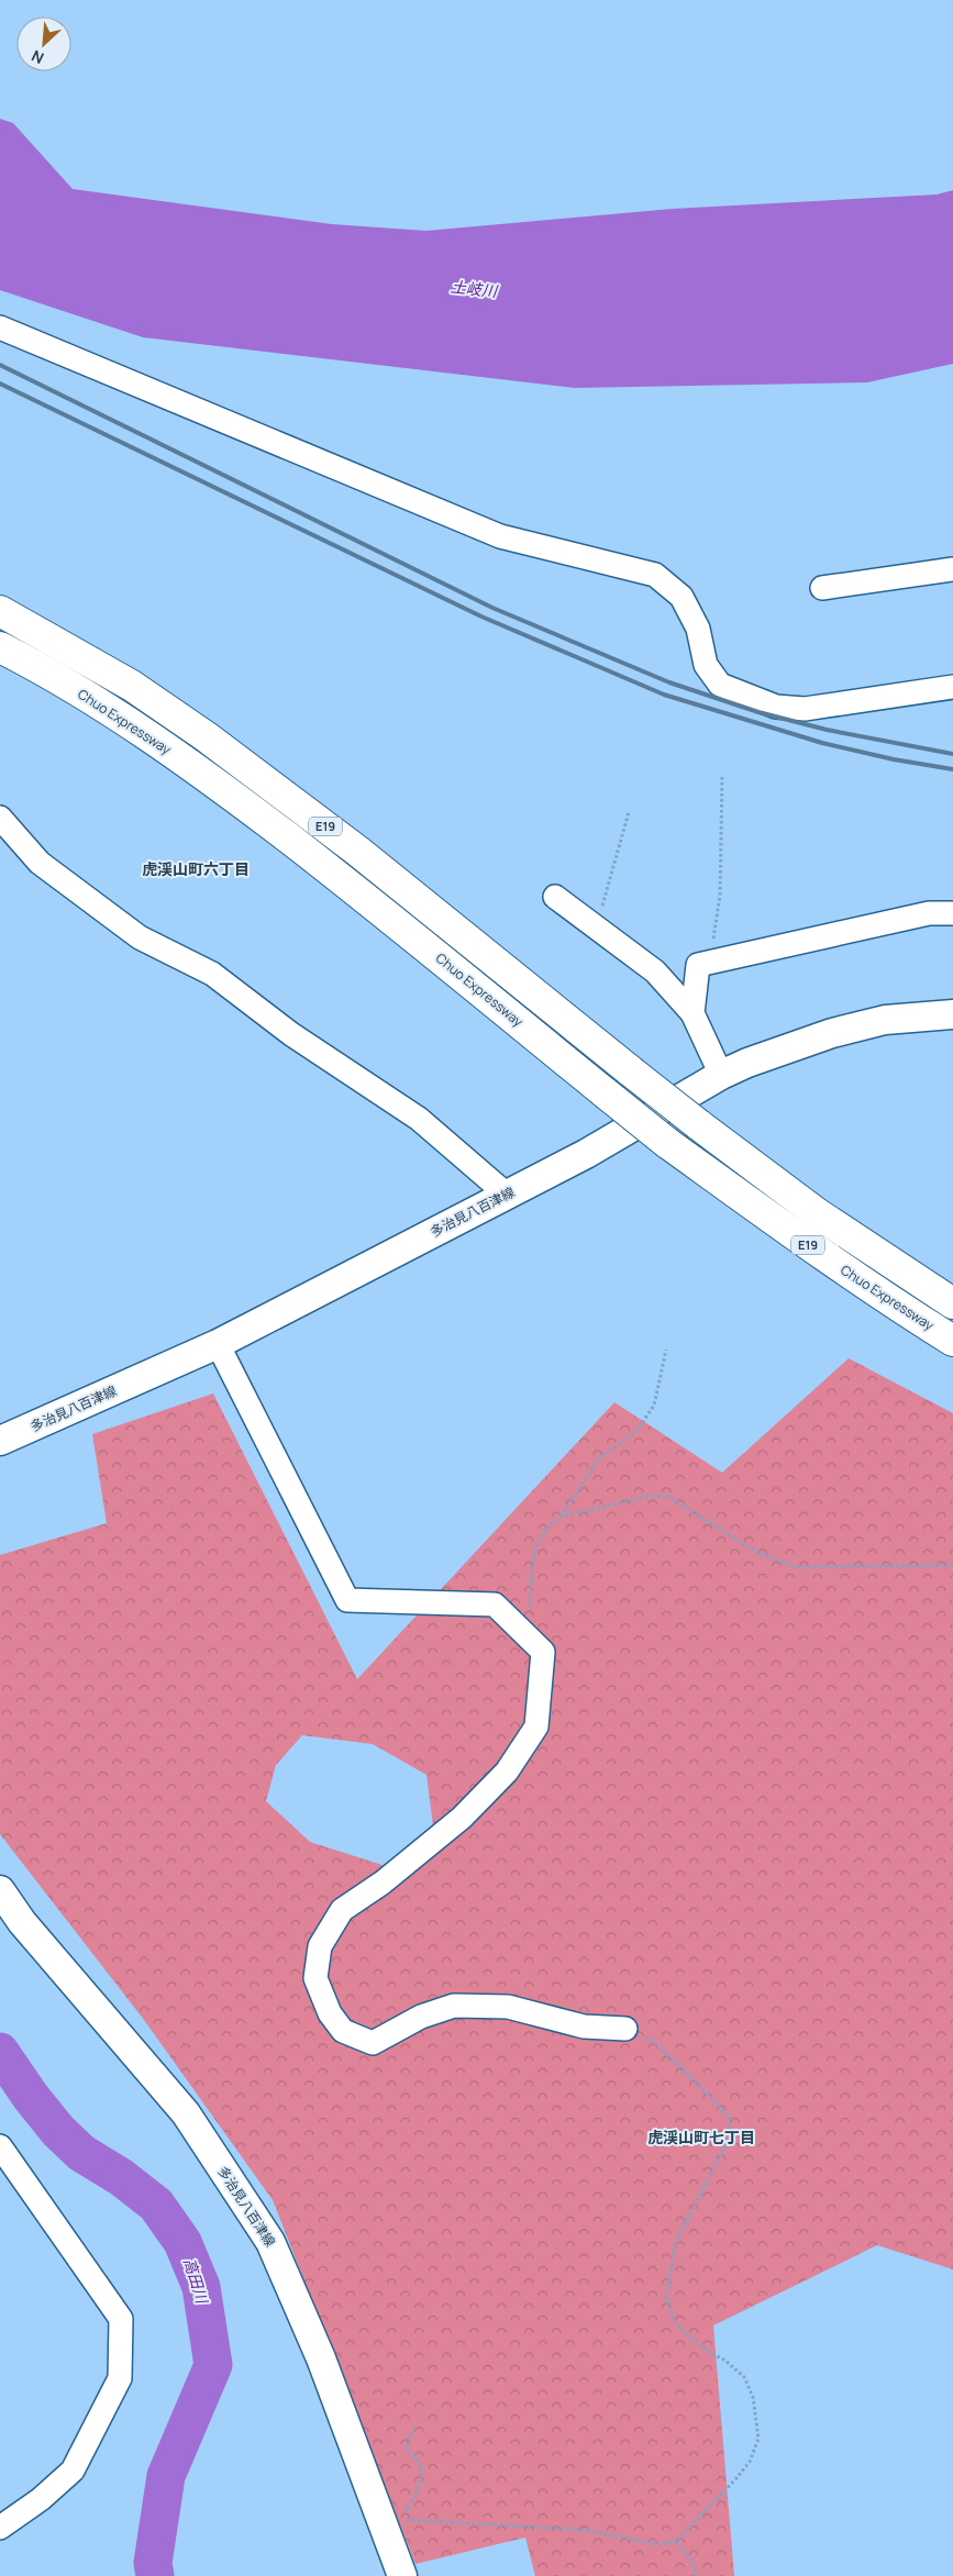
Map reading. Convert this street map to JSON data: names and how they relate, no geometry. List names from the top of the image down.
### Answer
{
  "streets": {
    "highway": ["Chuo Expressway", "E19"],
    "main road": ["多治見八百津線"]
  },
  "districts": ["虎渓山町六丁目", "虎渓山町七丁目"],
  "water": ["土岐川", "高田川"],
  "north": "bottom left"
}
